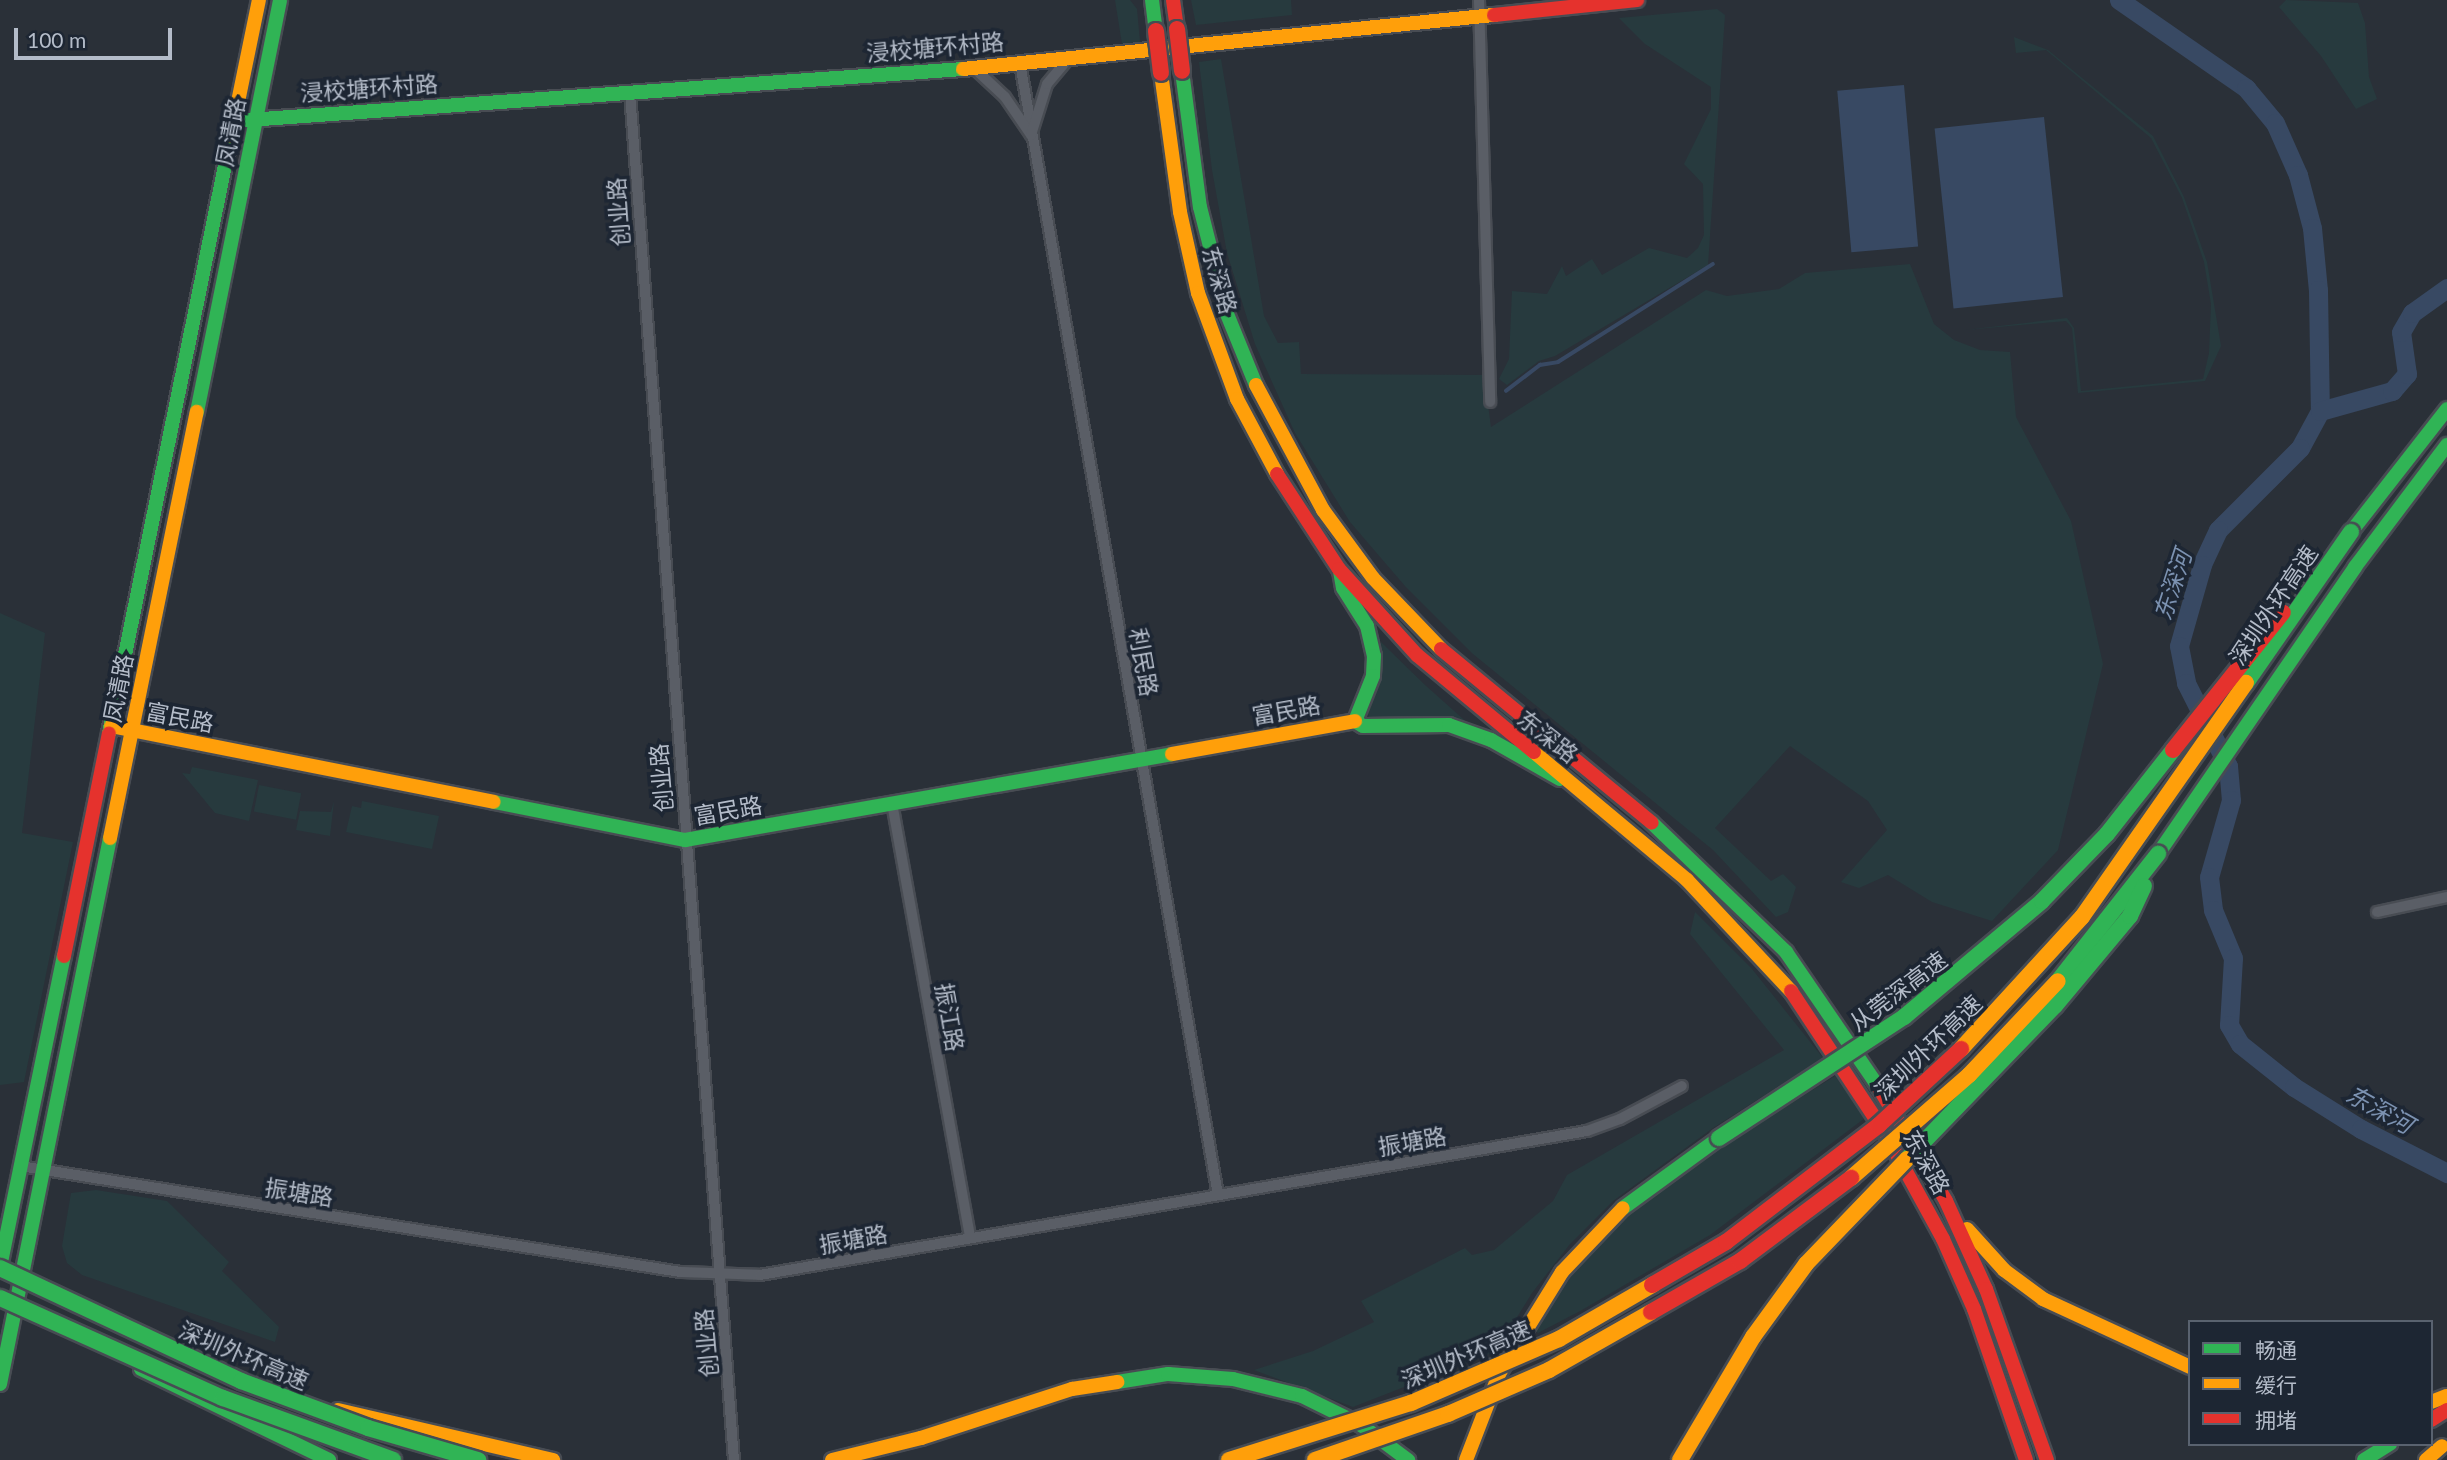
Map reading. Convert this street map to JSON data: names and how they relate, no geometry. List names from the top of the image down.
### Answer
{
  "streets": {
    "main road": [
      "浸校塘环村路",
      "凤清路",
      "东深路",
      "深圳外环高速",
      "富民路",
      "从莞深高速"
    ],
    "street": [
      "创业路",
      "利民路",
      "振江路",
      "振塘路"
    ]
  },
  "crossings": [
    ["浸校塘环村路", "凤清路"],
    ["浸校塘环村路", "创业路"],
    ["浸校塘环村路", "利民路"],
    ["凤清路", "深圳外环高速"],
    ["凤清路", "富民路"],
    ["凤清路", "振塘路"],
    ["创业路", "富民路"],
    ["创业路", "振塘路"],
    ["东深路", "富民路"],
    ["深圳外环高速", "从莞深高速"],
    ["利民路", "富民路"],
    ["利民路", "振塘路"],
    ["富民路", "振江路"],
    ["振江路", "振塘路"]
  ],
  "water": ["东深河"],
  "legend": ["畅通", "缓行", "拥堵"],
  "scale_bar": "100 m"
}
